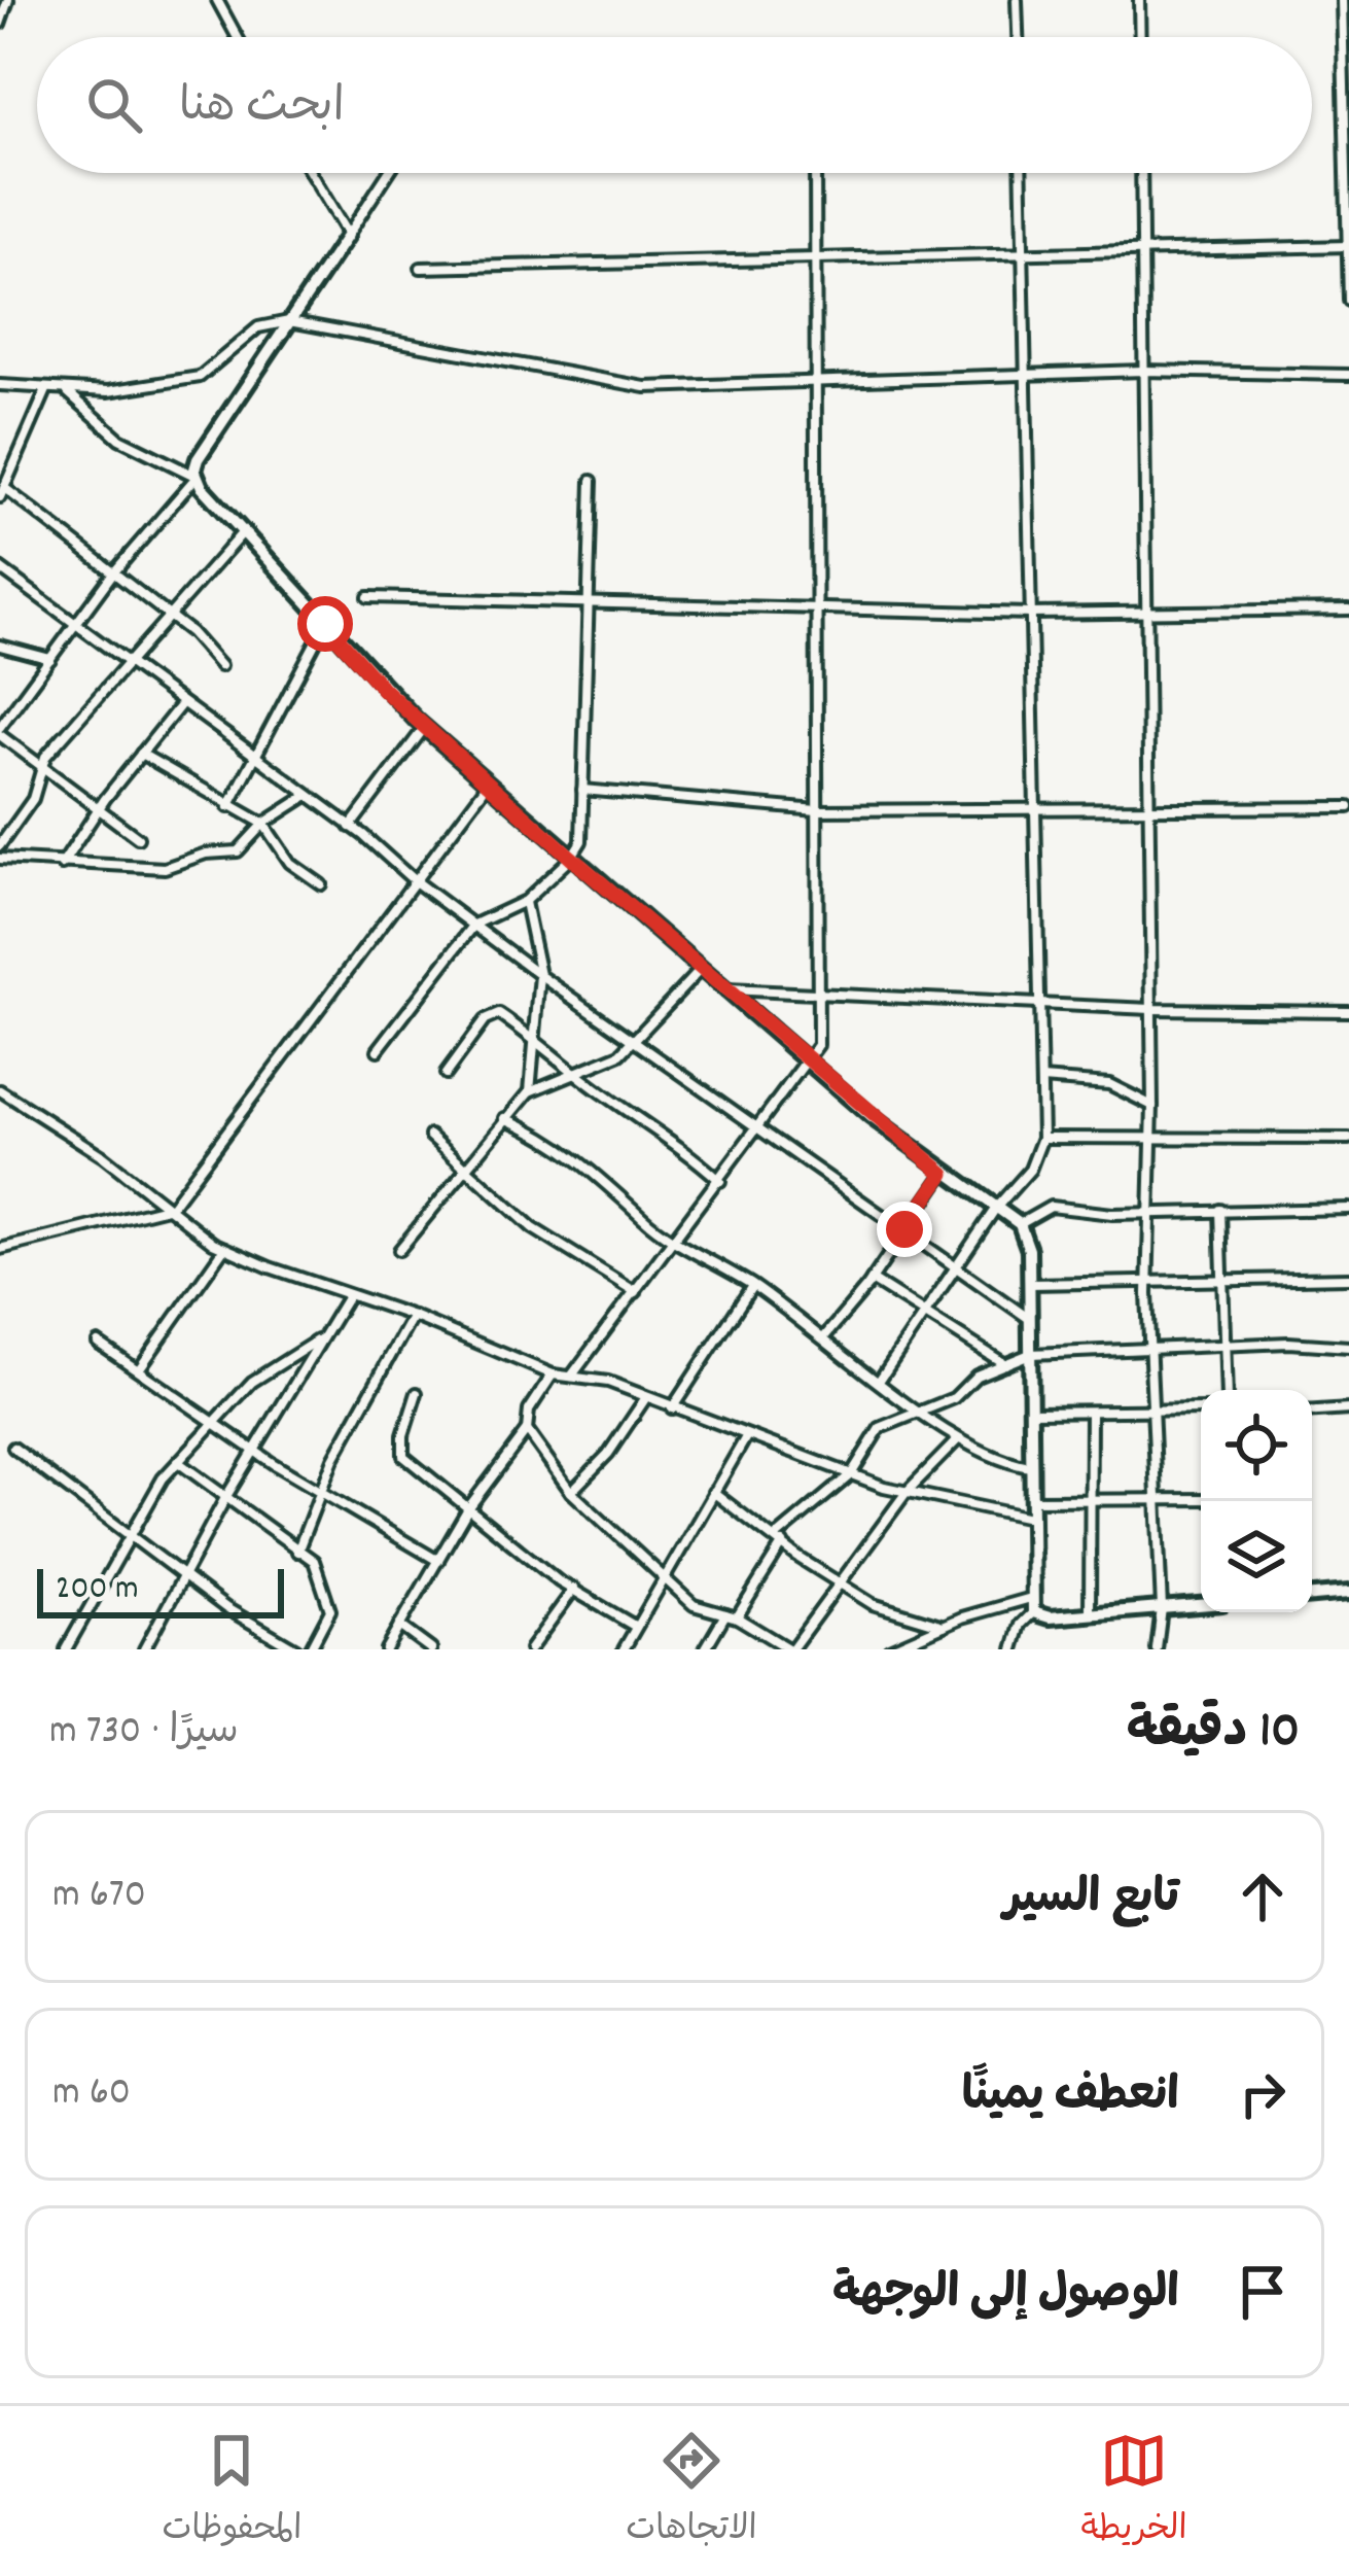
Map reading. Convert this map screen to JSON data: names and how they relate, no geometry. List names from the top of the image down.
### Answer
{
  "scale_bar": "200 m",
  "page": {
    "search": "ابحث هنا",
    "scale": "200 m",
    "heading": ["10 دقيقة", "سيرًا · 730 m"],
    "list": [
      ["تابع السير", "670 m"],
      ["انعطف يمينًا", "60 m"],
      "الوصول إلى الوجهة"
    ],
    "nav": ["الخريطة", "الاتجاهات", "المحفوظات"]
  }
}
